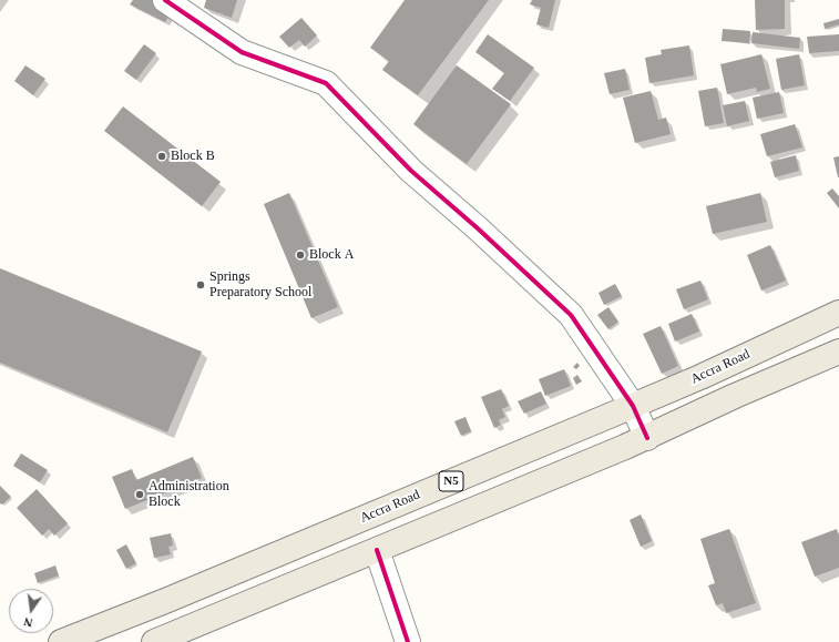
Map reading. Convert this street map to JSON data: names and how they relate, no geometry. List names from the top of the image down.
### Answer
{
  "streets": {
    "main road": ["Accra Road", "N5"]
  },
  "places": [
    "Block B",
    "Block A",
    "Springs Preparatory School",
    "Administration Block"
  ],
  "north": "bottom"
}
